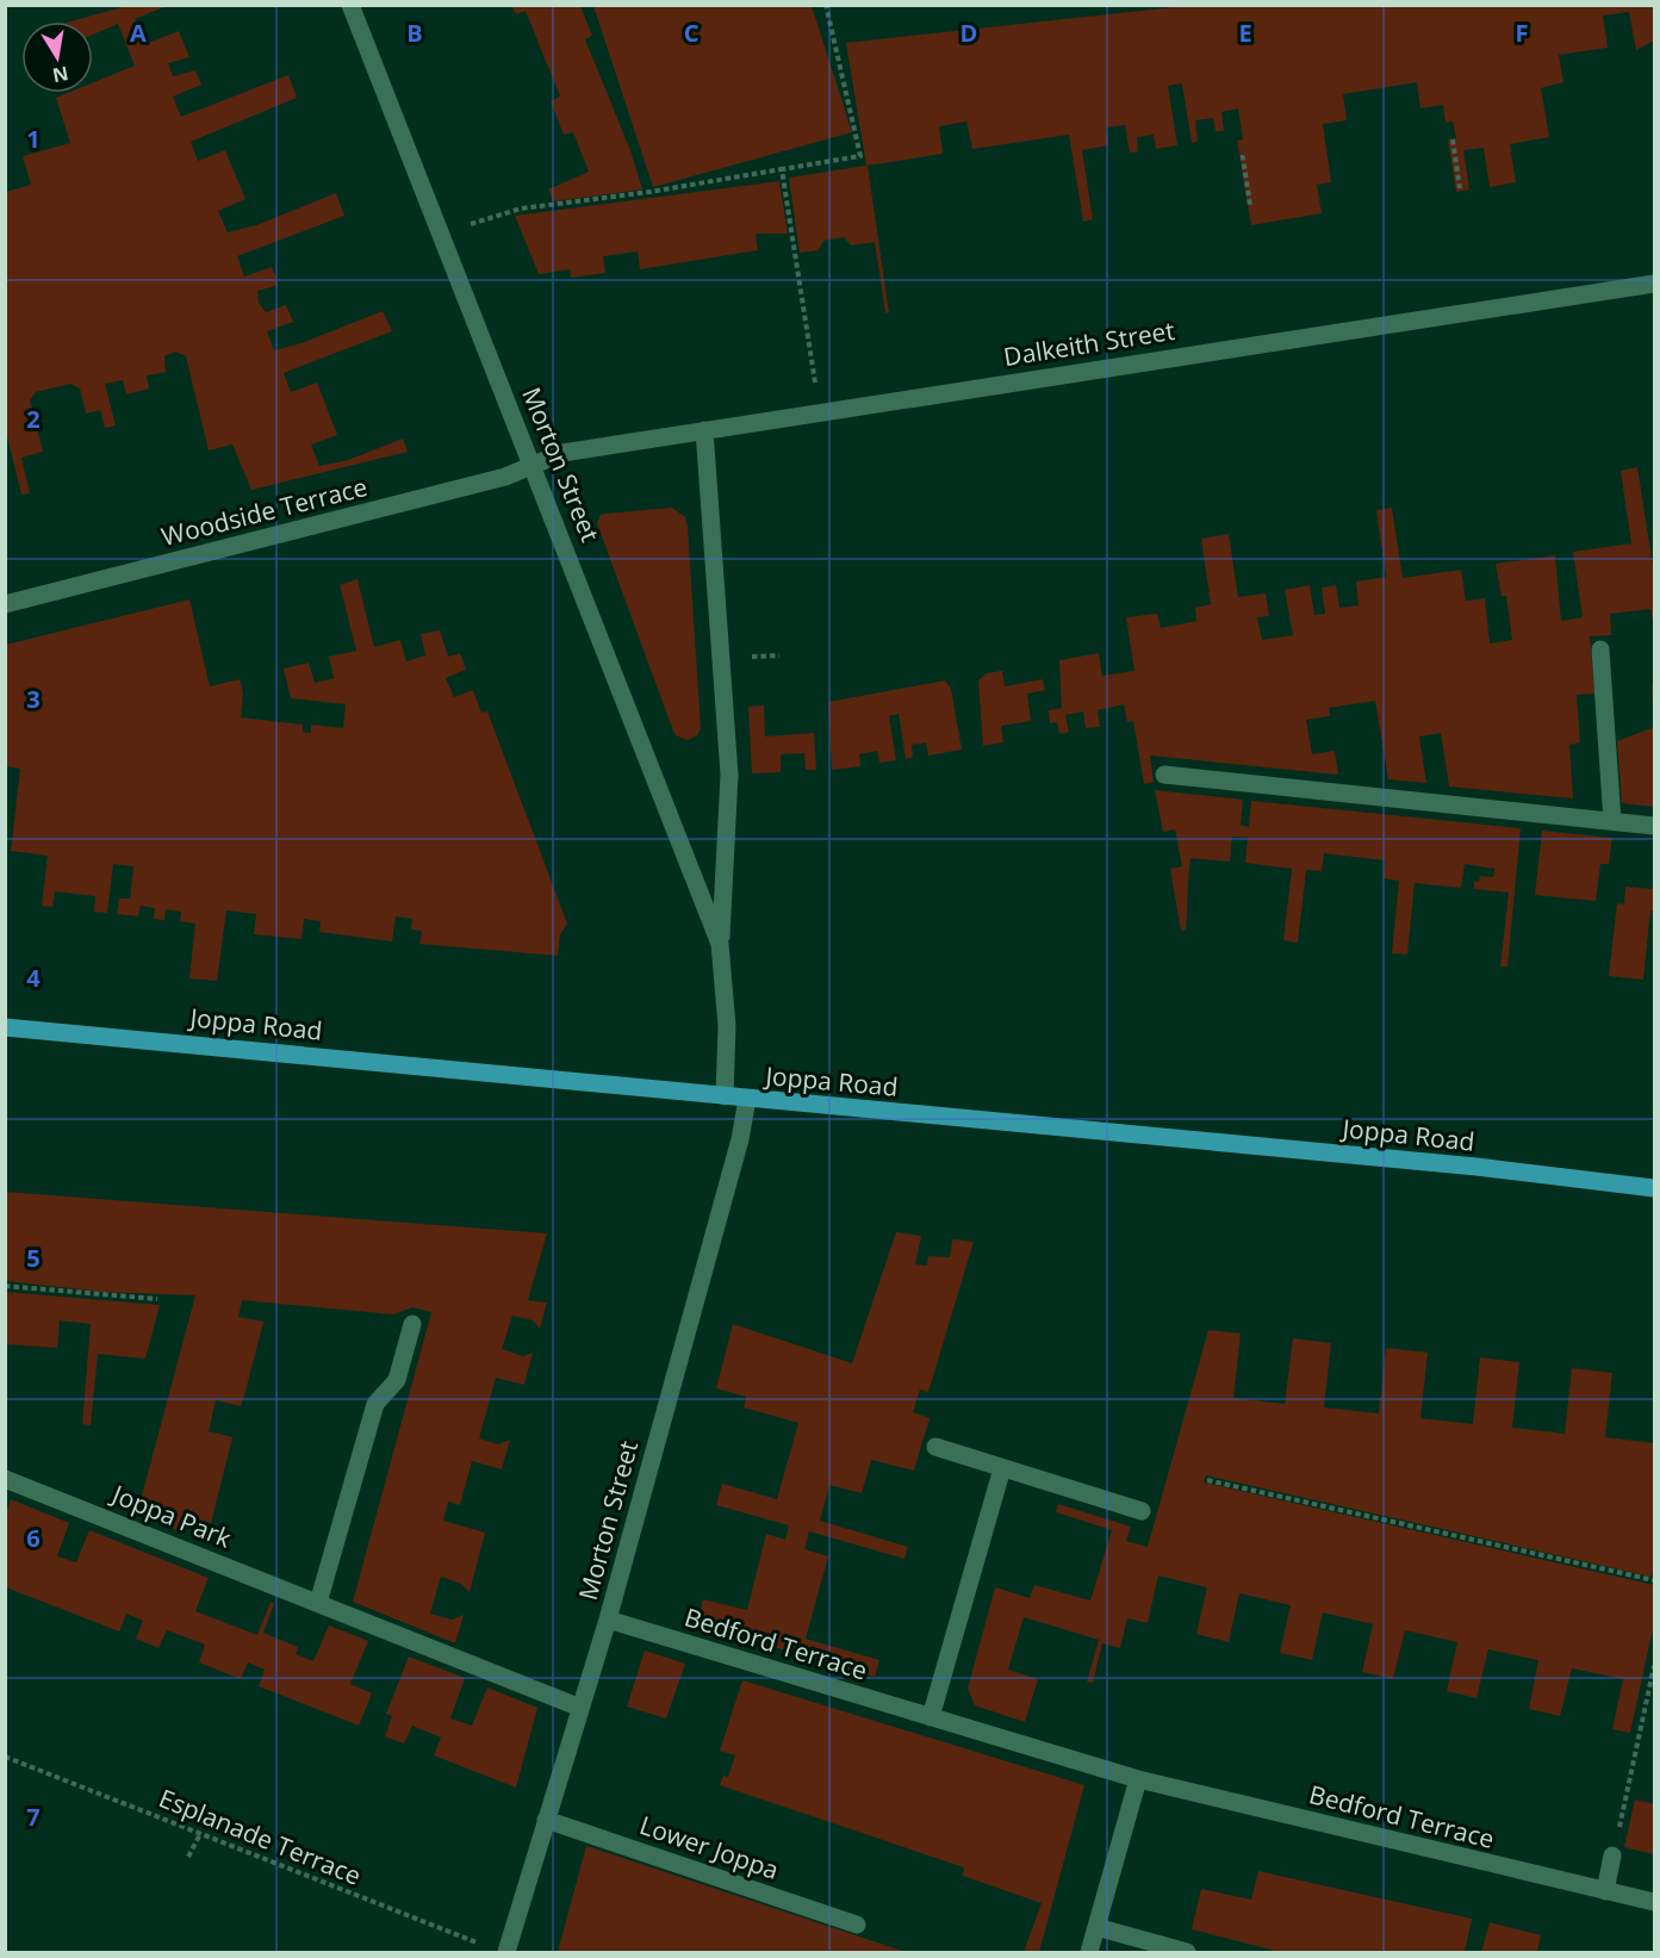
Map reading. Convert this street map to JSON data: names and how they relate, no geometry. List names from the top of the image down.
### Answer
{
  "streets": {
    "main road": ["Joppa Road"],
    "street": [
      "Dalkeith Street",
      "Morton Street",
      "Woodside Terrace",
      "Joppa Park",
      "Bedford Terrace",
      "Lower Joppa"
    ],
    "path": ["Esplanade Terrace"]
  },
  "crossings": [
    ["Dalkeith Street", "Morton Street"],
    ["Dalkeith Street", "Woodside Terrace"],
    ["Morton Street", "Woodside Terrace"],
    ["Morton Street", "Joppa Road"],
    ["Morton Street", "Joppa Park"],
    ["Morton Street", "Bedford Terrace"],
    ["Morton Street", "Lower Joppa"]
  ],
  "north": "bottom",
  "grid": {
    "columns": [
      "A",
      "B",
      "C",
      "D",
      "E",
      "F"
    ],
    "rows": [
      "1",
      "2",
      "3",
      "4",
      "5",
      "6",
      "7"
    ]
  }
}
